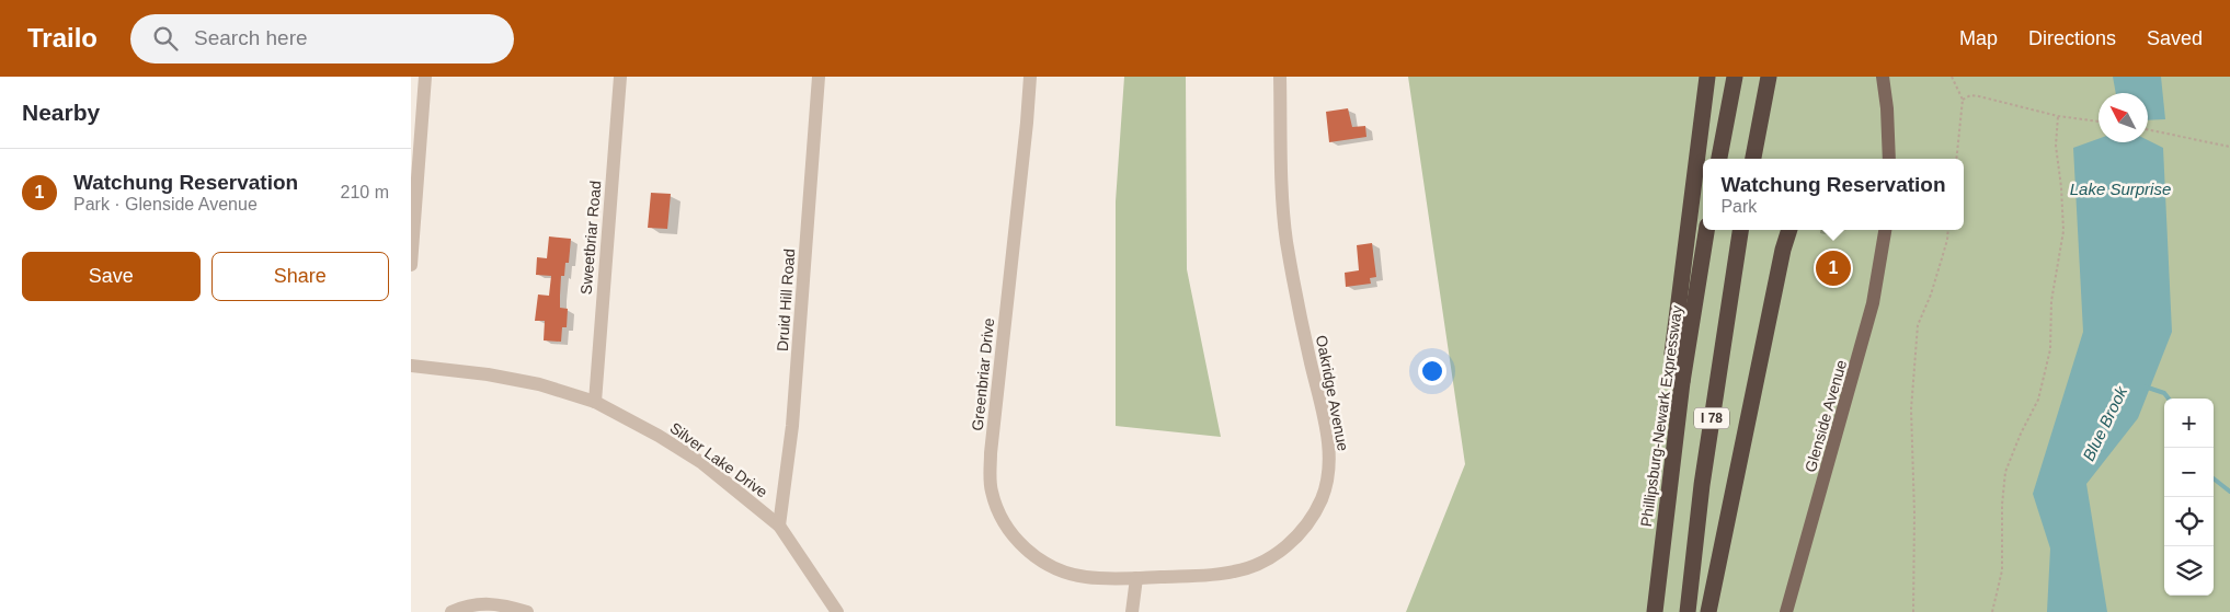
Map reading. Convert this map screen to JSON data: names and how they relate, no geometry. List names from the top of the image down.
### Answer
{
  "streets": {
    "highway": ["Phillipsburg-Newark Expressway", "I 78"],
    "main road": ["Glenside Avenue"],
    "street": [
      "Sweetbriar Road",
      "Druid Hill Road",
      "Greenbriar Drive",
      "Oakridge Avenue",
      "Silver Lake Drive"
    ]
  },
  "crossings": [
    ["Sweetbriar Road", "Silver Lake Drive"],
    ["Druid Hill Road", "Silver Lake Drive"],
    ["Greenbriar Drive", "Oakridge Avenue"]
  ],
  "water": ["Lake Surprise", "Blue Brook"],
  "north": "top left",
  "page": {
    "header": "Trailo",
    "search": "Search here",
    "nav": ["Map", "Directions", "Saved"],
    "heading": "Nearby",
    "list": [
      {
        "mark": "1",
        "name": "Watchung Reservation",
        "note": "Park · Glenside Avenue",
        "value": "210 m"
      }
    ],
    "popup": ["Watchung Reservation", "Park"],
    "buttons": ["Save", "Share"],
    "pins": "1",
    "map_buttons": ["+", "−"]
  }
}
